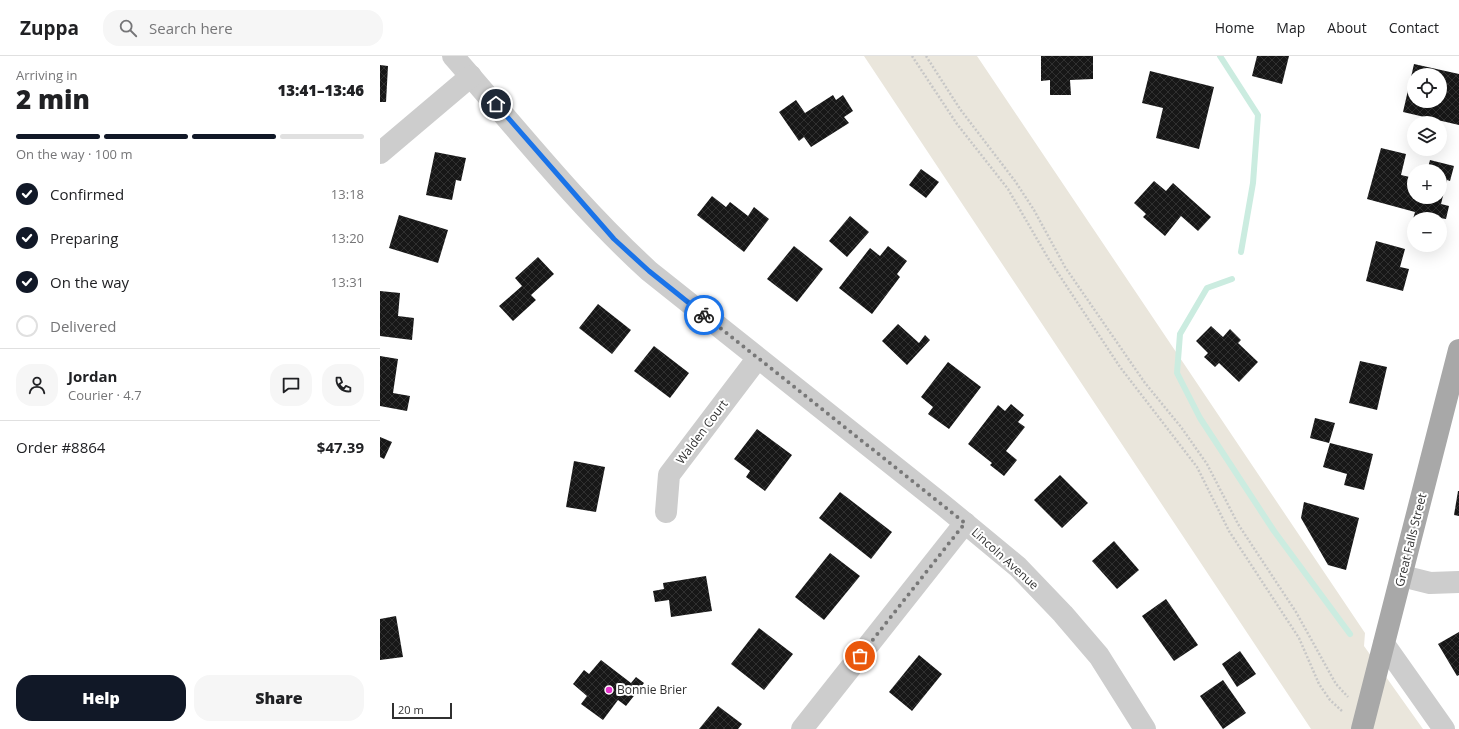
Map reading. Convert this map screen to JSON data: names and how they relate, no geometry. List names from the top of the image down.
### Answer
{
  "streets": {
    "main road": ["Great Falls Street"],
    "street": ["Walden Court", "Lincoln Avenue"]
  },
  "crossings": [
    ["Walden Court", "Lincoln Avenue"]
  ],
  "places": ["Bonnie Brier"],
  "scale_bar": "20 m",
  "page": {
    "header": "Zuppa",
    "search": "Search here",
    "nav": [
      "Home",
      "Map",
      "About",
      "Contact"
    ],
    "heading": ["2 min", "Arriving in", "13:41–13:46"],
    "panel": [
      "Jordan",
      "Courier · 4.7",
      "Order #8864",
      "$47.39"
    ],
    "map_buttons": ["+", "−"],
    "bar": "On the way · 100 m",
    "list": [
      ["Confirmed", "13:18"],
      ["Preparing", "13:20"],
      ["On the way", "13:31"],
      "Delivered"
    ],
    "buttons": ["Help", "Share"],
    "scale": "20 m"
  }
}
